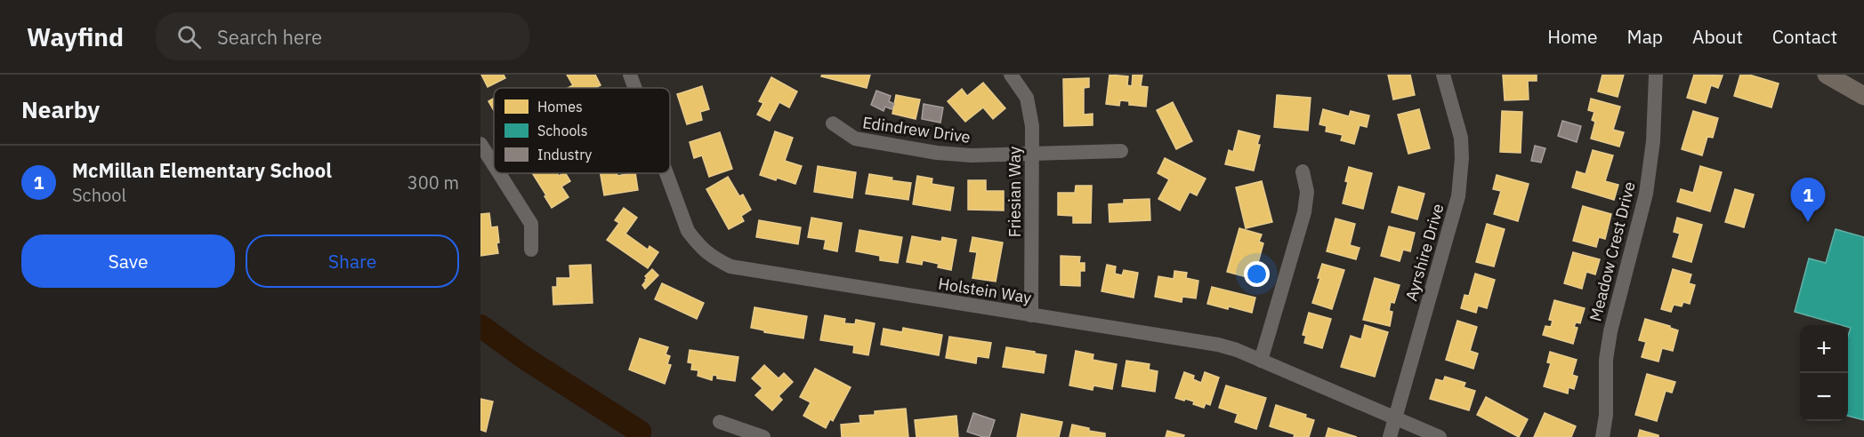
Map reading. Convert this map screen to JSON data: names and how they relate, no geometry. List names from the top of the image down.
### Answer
{
  "streets": {
    "street": [
      "Edindrew Drive",
      "Friesian Way",
      "Meadow Crest Drive",
      "Ayrshire Drive",
      "Holstein Way"
    ]
  },
  "crossings": [
    ["Edindrew Drive", "Friesian Way"],
    ["Friesian Way", "Holstein Way"],
    ["Ayrshire Drive", "Holstein Way"]
  ],
  "legend": ["Homes", "Schools", "Industry"],
  "page": {
    "header": "Wayfind",
    "search": "Search here",
    "nav": [
      "Home",
      "Map",
      "About",
      "Contact"
    ],
    "heading": "Nearby",
    "list": [
      {
        "mark": "1",
        "name": "McMillan Elementary School",
        "note": "School",
        "value": "300 m"
      }
    ],
    "pins": "1",
    "buttons": ["Save", "Share"],
    "map_buttons": ["+", "−"]
  }
}
